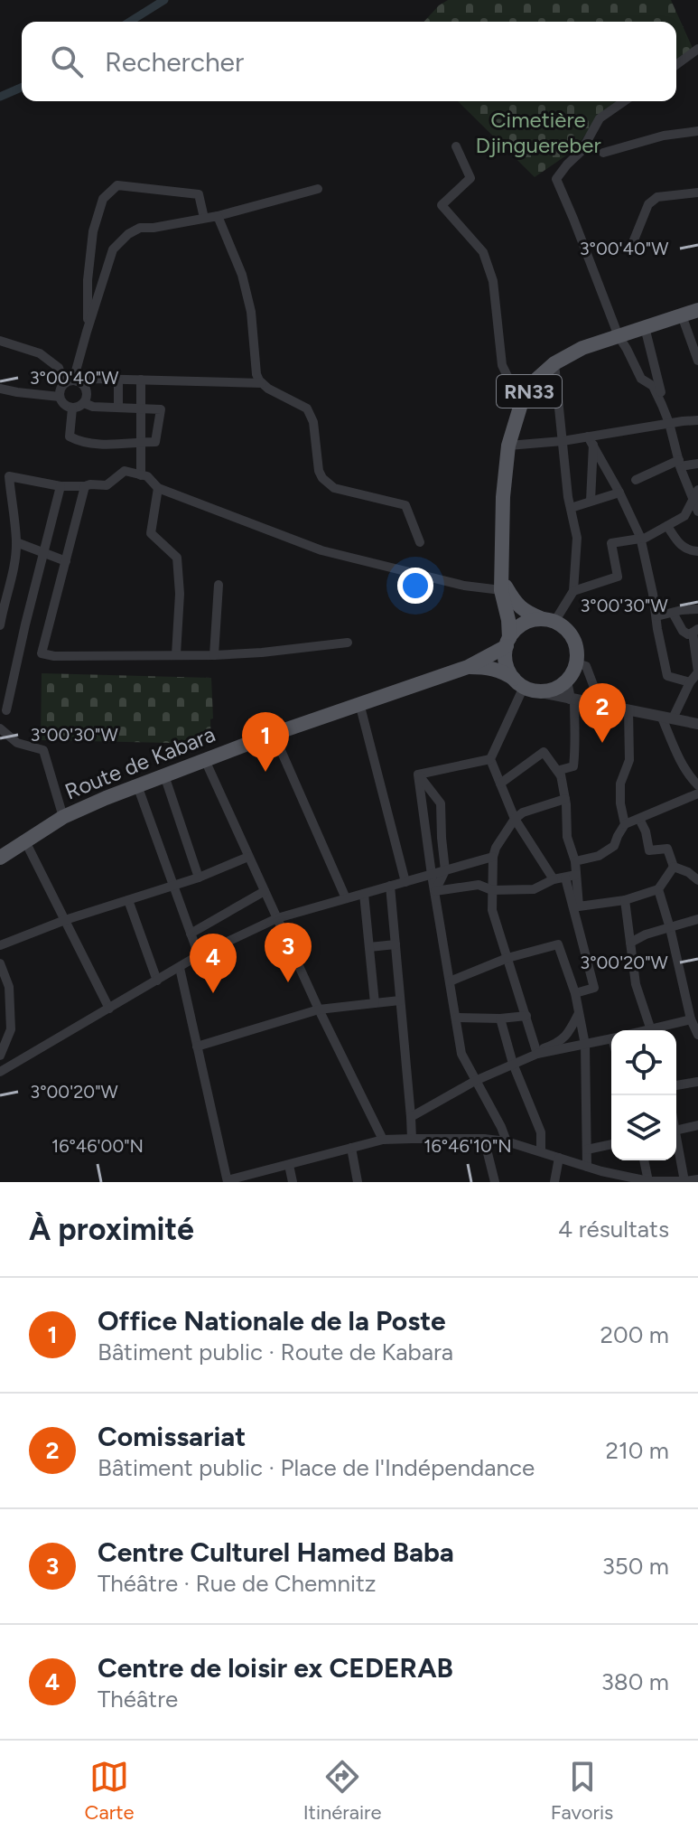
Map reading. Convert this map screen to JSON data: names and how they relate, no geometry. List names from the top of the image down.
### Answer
{
  "streets": {
    "main road": ["RN33", "Route de Kabara"]
  },
  "crossings": [
    ["RN33", "Route de Kabara"]
  ],
  "parks": ["Cimetière Djinguereber"],
  "page": {
    "search": "Rechercher",
    "pins": [
      "2",
      "1",
      "3",
      "4"
    ],
    "heading": ["À proximité", "4 résultats"],
    "list": [
      {
        "mark": "1",
        "name": "Office Nationale de la Poste",
        "note": "Bâtiment public · Route de Kabara",
        "value": "200 m"
      },
      {
        "mark": "2",
        "name": "Comissariat",
        "note": "Bâtiment public · Place de l'Indépendance",
        "value": "210 m"
      },
      {
        "mark": "3",
        "name": "Centre Culturel Hamed Baba",
        "note": "Théâtre · Rue de Chemnitz",
        "value": "350 m"
      },
      {
        "mark": "4",
        "name": "Centre de loisir ex CEDERAB",
        "note": "Théâtre",
        "value": "380 m"
      }
    ],
    "nav": ["Carte", "Itinéraire", "Favoris"]
  },
  "coordinates": [
    "3°00'40\"W",
    "3°00'30\"W",
    "3°00'20\"W",
    "16°46'00\"N",
    "16°46'10\"N"
  ]
}
